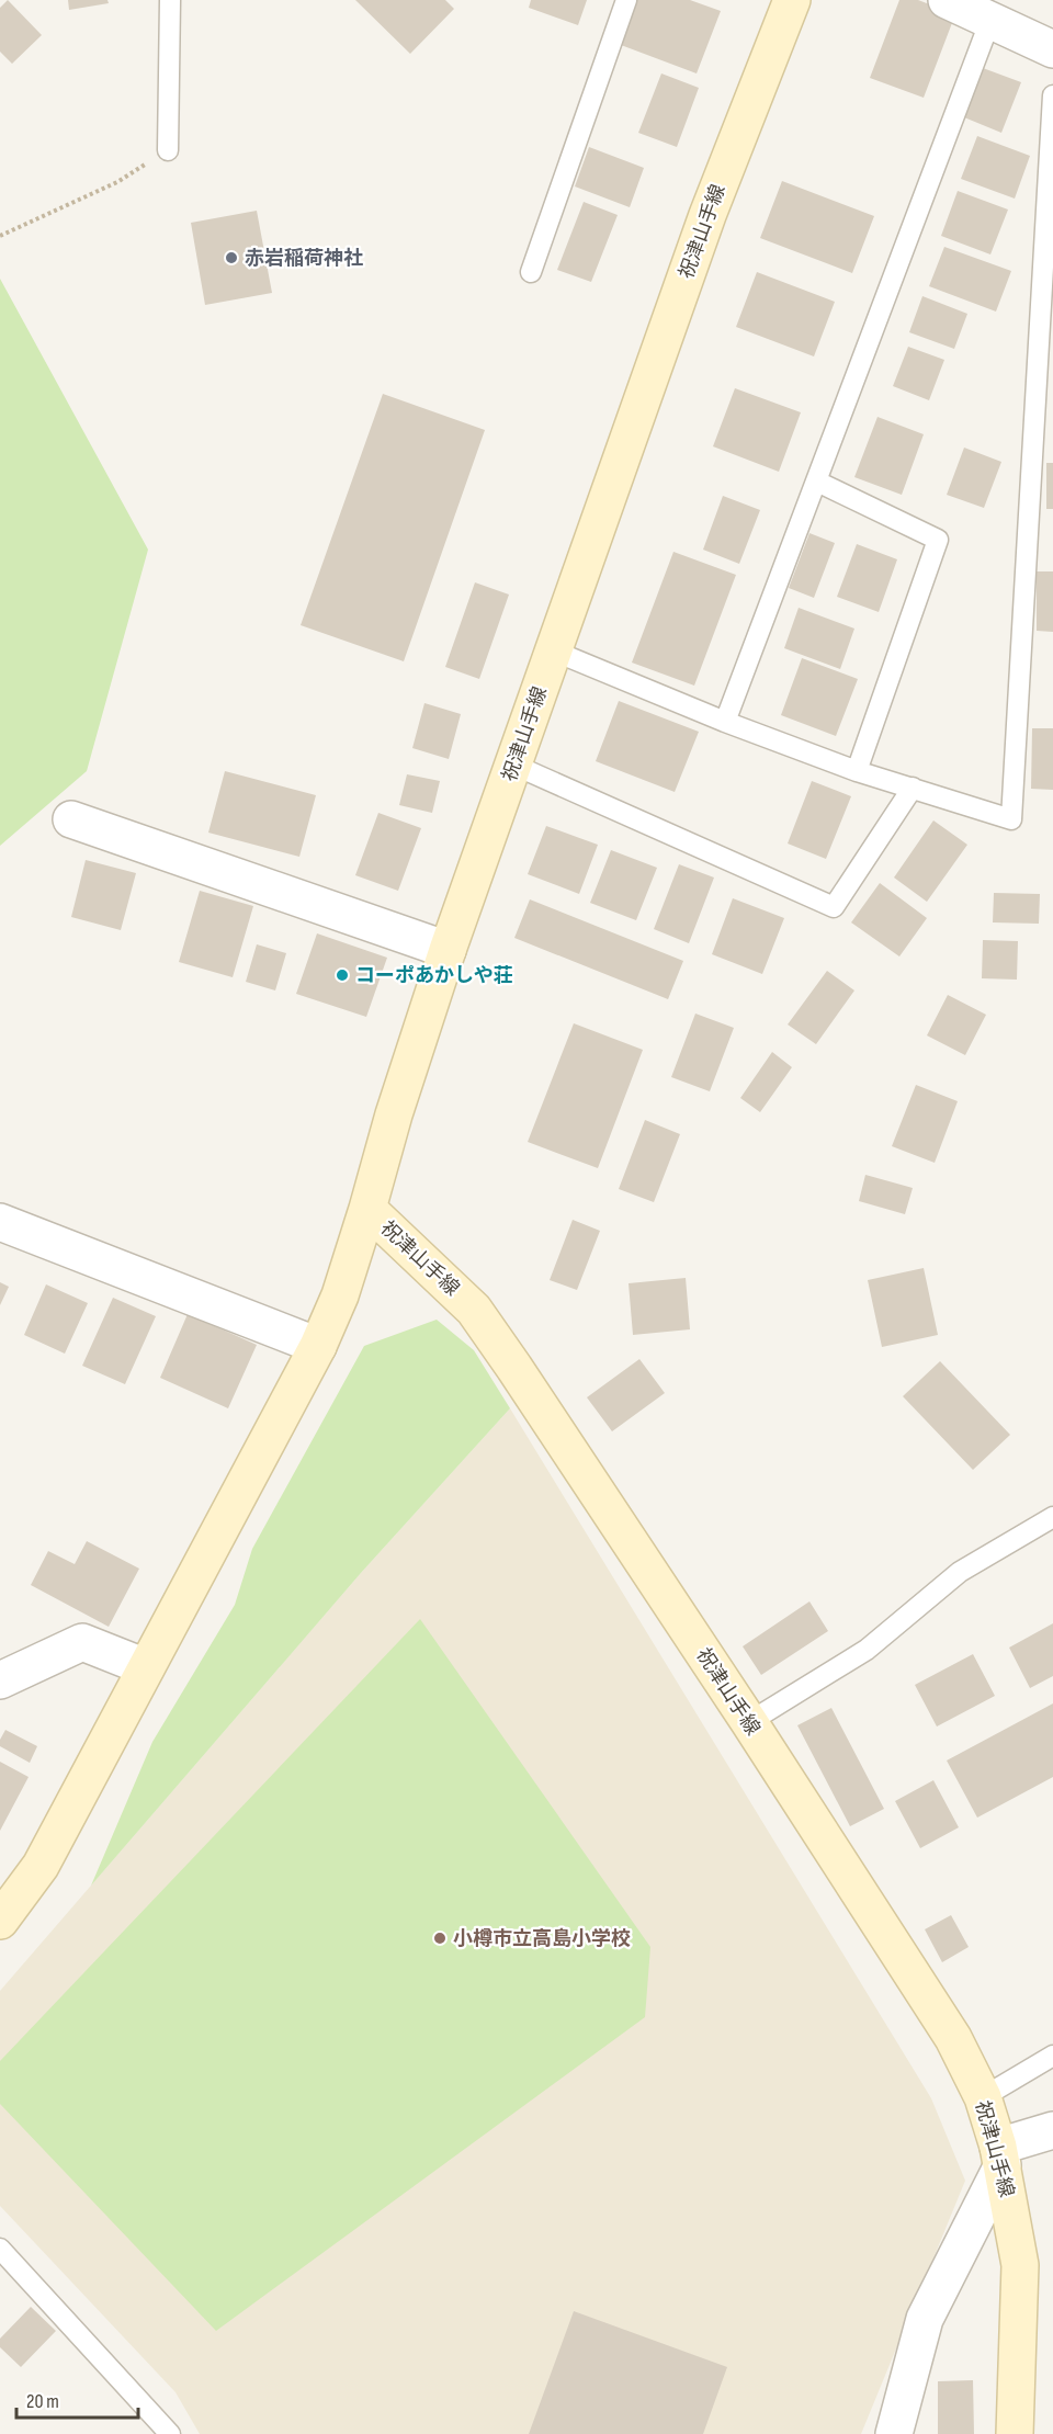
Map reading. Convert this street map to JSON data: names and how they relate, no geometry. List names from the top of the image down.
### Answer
{
  "streets": {
    "street": ["祝津山手線"]
  },
  "places": ["赤岩稲荷神社", "コーポあかしや荘", "小樽市立高島小学校"],
  "scale_bar": "20 m"
}
